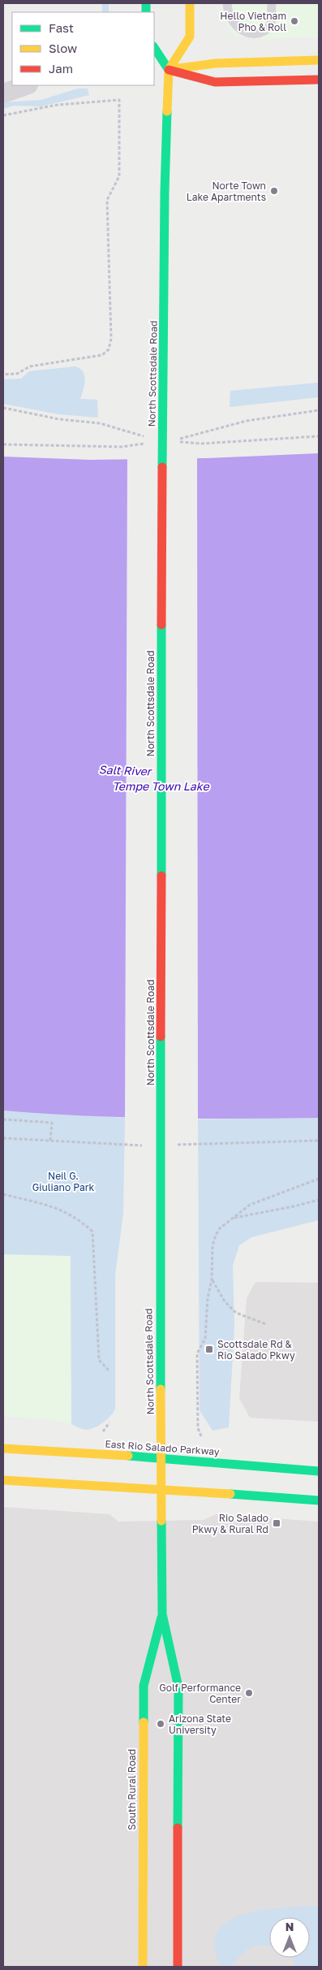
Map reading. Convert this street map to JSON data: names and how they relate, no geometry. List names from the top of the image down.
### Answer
{
  "streets": {
    "main road": ["North Scottsdale Road", "East Rio Salado Parkway", "South Rural Road"]
  },
  "crossings": [
    ["North Scottsdale Road", "East Rio Salado Parkway"],
    ["North Scottsdale Road", "South Rural Road"],
    ["East Rio Salado Parkway", "South Rural Road"]
  ],
  "water": ["Salt River", "Tempe Town Lake"],
  "parks": ["Neil G. Giuliano Park"],
  "places": {
    "other": [
      "Hello Vietnam Pho & Roll",
      "Norte Town Lake Apartments",
      "Golf Performance Center",
      "Arizona State University"
    ],
    "transit": ["Scottsdale Rd & Rio Salado Pkwy", "Rio Salado Pkwy & Rural Rd"]
  },
  "legend": ["Fast", "Slow", "Jam"],
  "north": "top"
}
